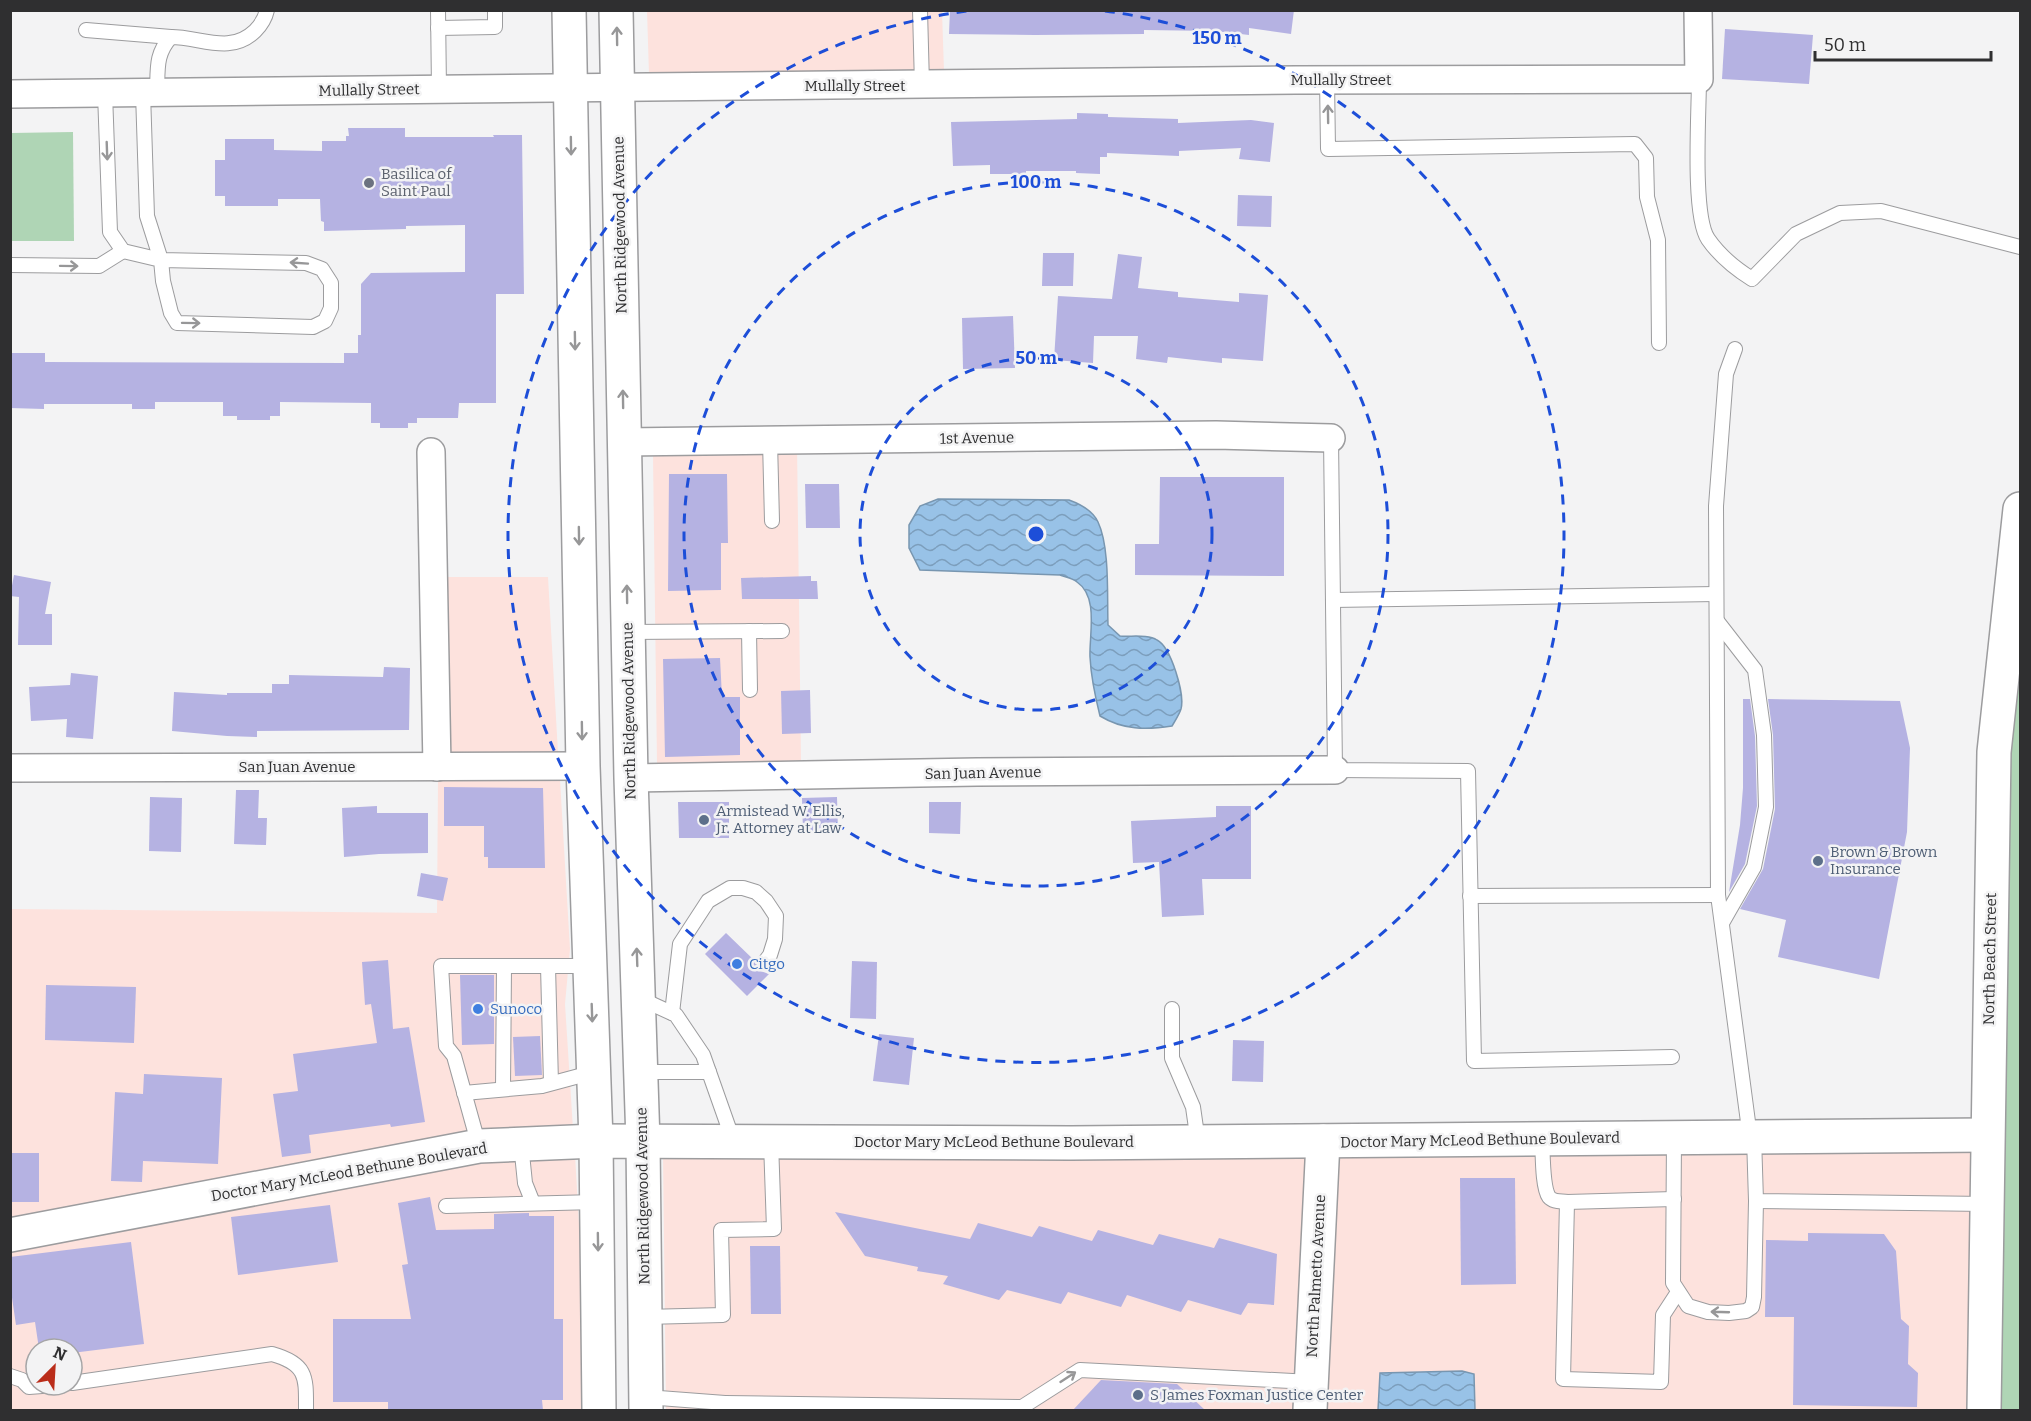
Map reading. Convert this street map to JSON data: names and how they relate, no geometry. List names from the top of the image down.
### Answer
{
  "streets": {
    "street": [
      "Mullally Street",
      "North Ridgewood Avenue",
      "1st Avenue",
      "San Juan Avenue",
      "North Beach Street",
      "Doctor Mary McLeod Bethune Boulevard",
      "North Palmetto Avenue"
    ]
  },
  "crossings": [
    ["Mullally Street", "North Ridgewood Avenue"],
    ["North Ridgewood Avenue", "1st Avenue"],
    ["North Ridgewood Avenue", "San Juan Avenue"],
    ["North Ridgewood Avenue", "Doctor Mary McLeod Bethune Boulevard"],
    ["North Beach Street", "Doctor Mary McLeod Bethune Boulevard"],
    ["Doctor Mary McLeod Bethune Boulevard", "North Palmetto Avenue"]
  ],
  "places": [
    "Basilica of Saint Paul",
    "Armistead W. Ellis, Jr. Attorney at Law",
    "Brown & Brown Insurance",
    "Citgo",
    "Sunoco",
    "S James Foxman Justice Center"
  ],
  "scale_bar": "50 m",
  "north": "top right",
  "rings": ["150 m", "100 m", "50 m"]
}
